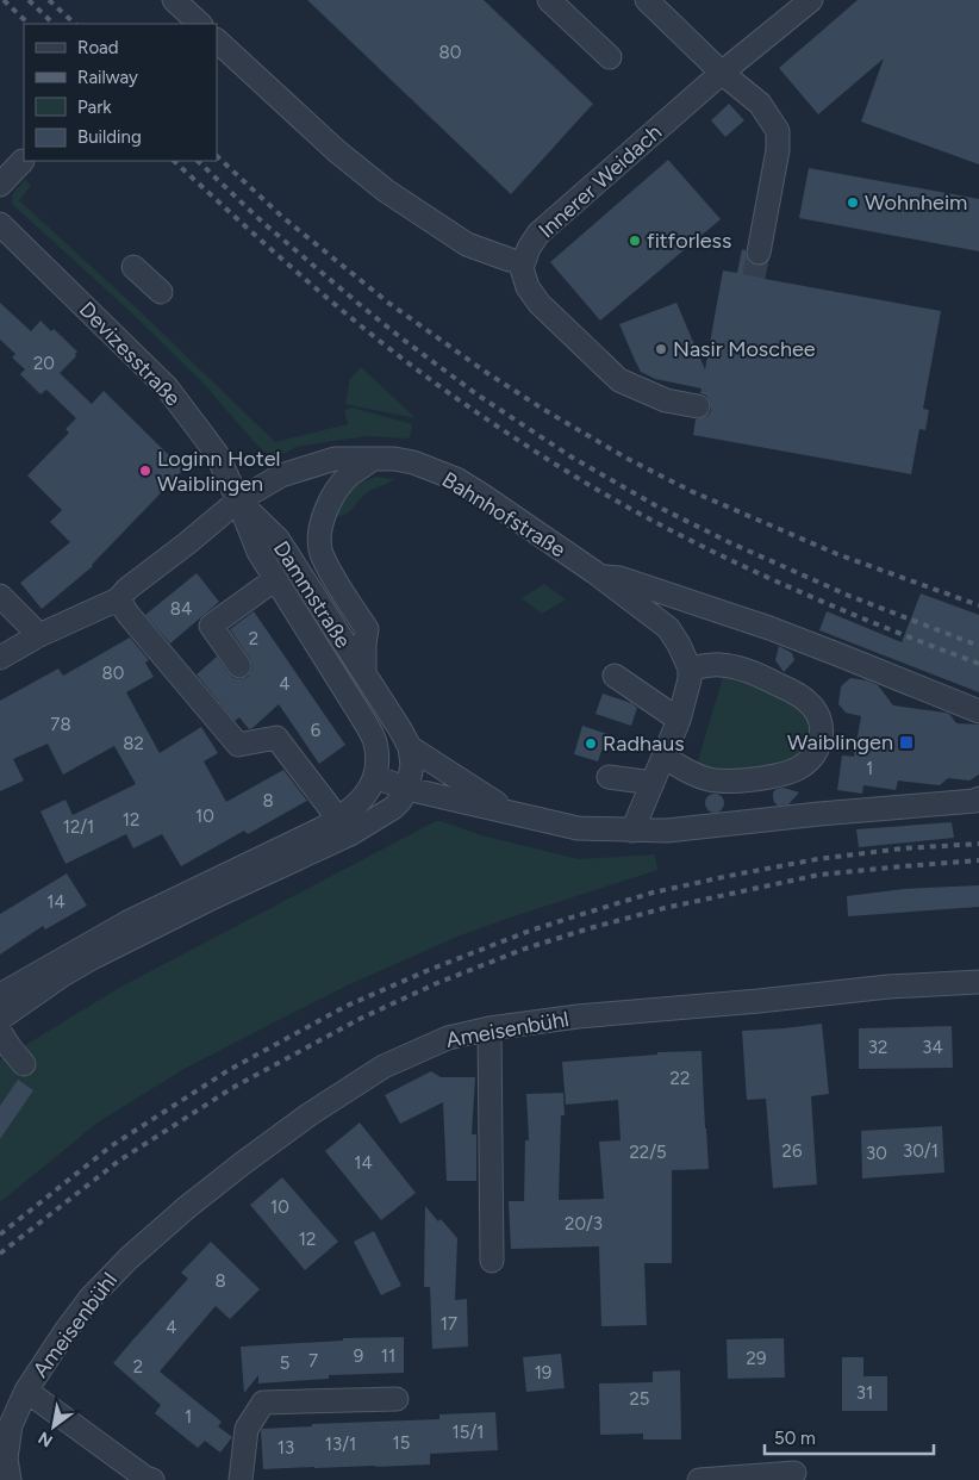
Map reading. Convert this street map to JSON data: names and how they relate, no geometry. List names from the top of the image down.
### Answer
{
  "streets": {
    "street": [
      "Innerer Weidach",
      "Devizesstraße",
      "Bahnhofstraße",
      "Dammstraße",
      "Ameisenbühl"
    ]
  },
  "crossings": [
    ["Devizesstraße", "Bahnhofstraße"],
    ["Devizesstraße", "Dammstraße"],
    ["Bahnhofstraße", "Dammstraße"]
  ],
  "places": {
    "other": [
      "Wohnheim",
      "fitforless",
      "Nasir Moschee",
      "Loginn Hotel Waiblingen",
      "Radhaus"
    ],
    "transit": ["Waiblingen"]
  },
  "house_numbers": [
    "80",
    "20",
    "84",
    "2",
    "80",
    "4",
    "78",
    "6",
    "82",
    "1",
    "8",
    "10",
    "12",
    "12/1",
    "14",
    "32",
    "34",
    "22",
    "26",
    "30/1",
    "22/5",
    "30",
    "14",
    "10",
    "20/3",
    "12",
    "8",
    "17",
    "4",
    "9",
    "11",
    "29",
    "7",
    "5",
    "2",
    "19",
    "31",
    "25",
    "1",
    "15/1",
    "15",
    "13/1",
    "13"
  ],
  "legend": [
    "Road",
    "Railway",
    "Park",
    "Building"
  ],
  "scale_bar": "50 m",
  "north": "bottom left"
}
